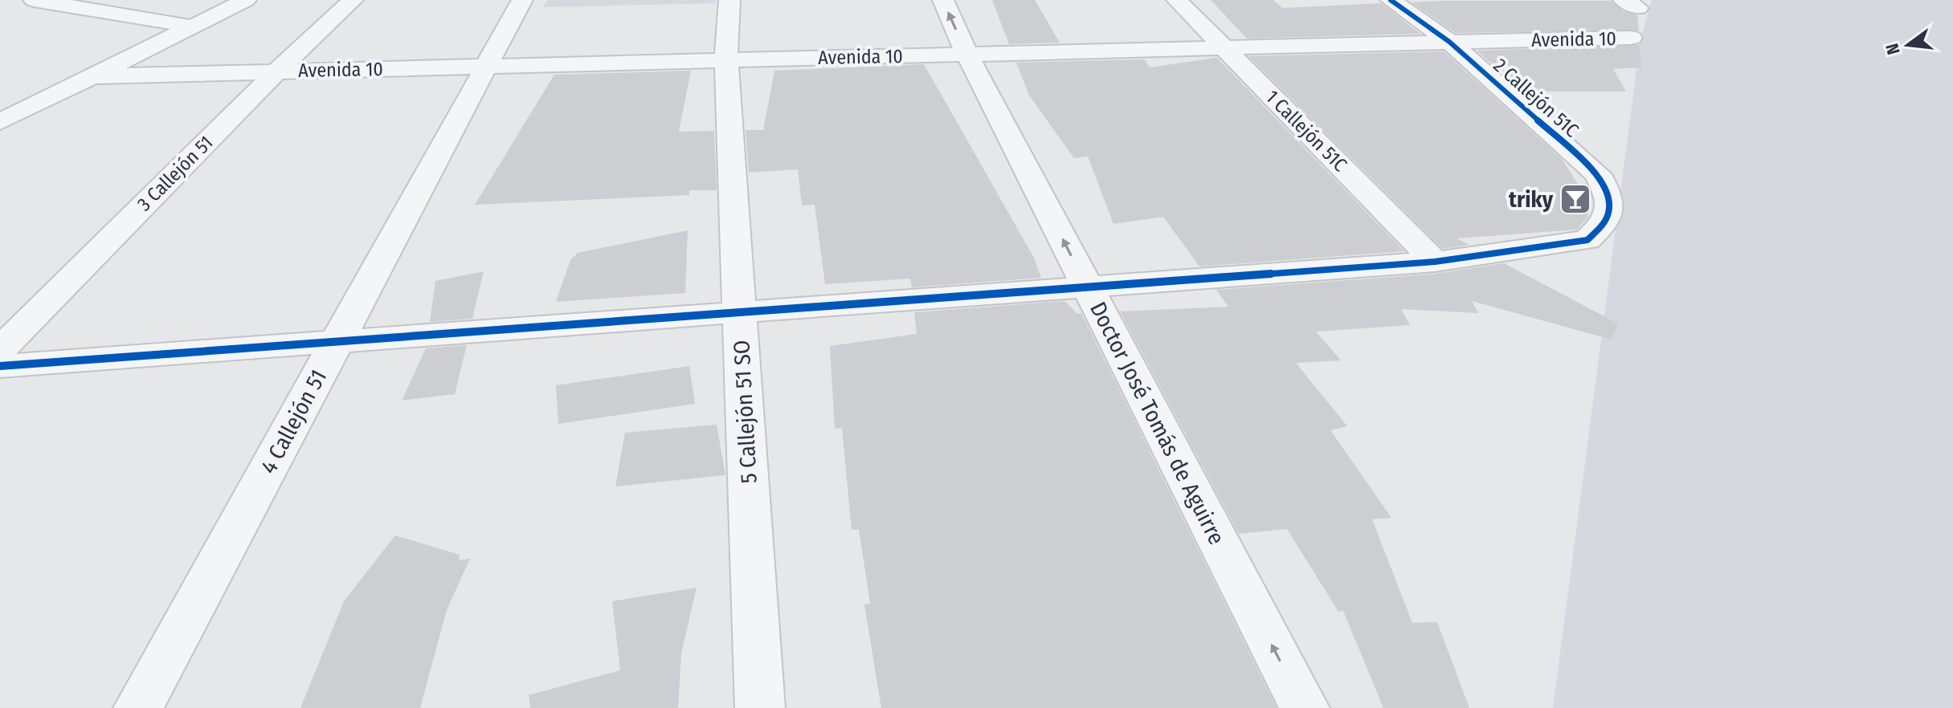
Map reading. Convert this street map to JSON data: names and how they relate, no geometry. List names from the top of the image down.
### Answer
{
  "streets": {
    "street": [
      "Avenida 10",
      "2 Callejón 51C",
      "1 Callejón 51C",
      "3 Callejón 51",
      "5 Callejón 51 SO",
      "4 Callejón 51",
      "Doctor José Tomás de Aguirre"
    ]
  },
  "crossings": [
    ["Avenida 10", "2 Callejón 51C"],
    ["Avenida 10", "1 Callejón 51C"],
    ["Avenida 10", "3 Callejón 51"],
    ["Avenida 10", "5 Callejón 51 SO"],
    ["Avenida 10", "4 Callejón 51"],
    ["Avenida 10", "Doctor José Tomás de Aguirre"],
    ["2 Callejón 51C", "1 Callejón 51C"]
  ],
  "one_way": ["Doctor José Tomás de Aguirre"],
  "places": {
    "bar": ["triky"]
  },
  "north": "left"
}
